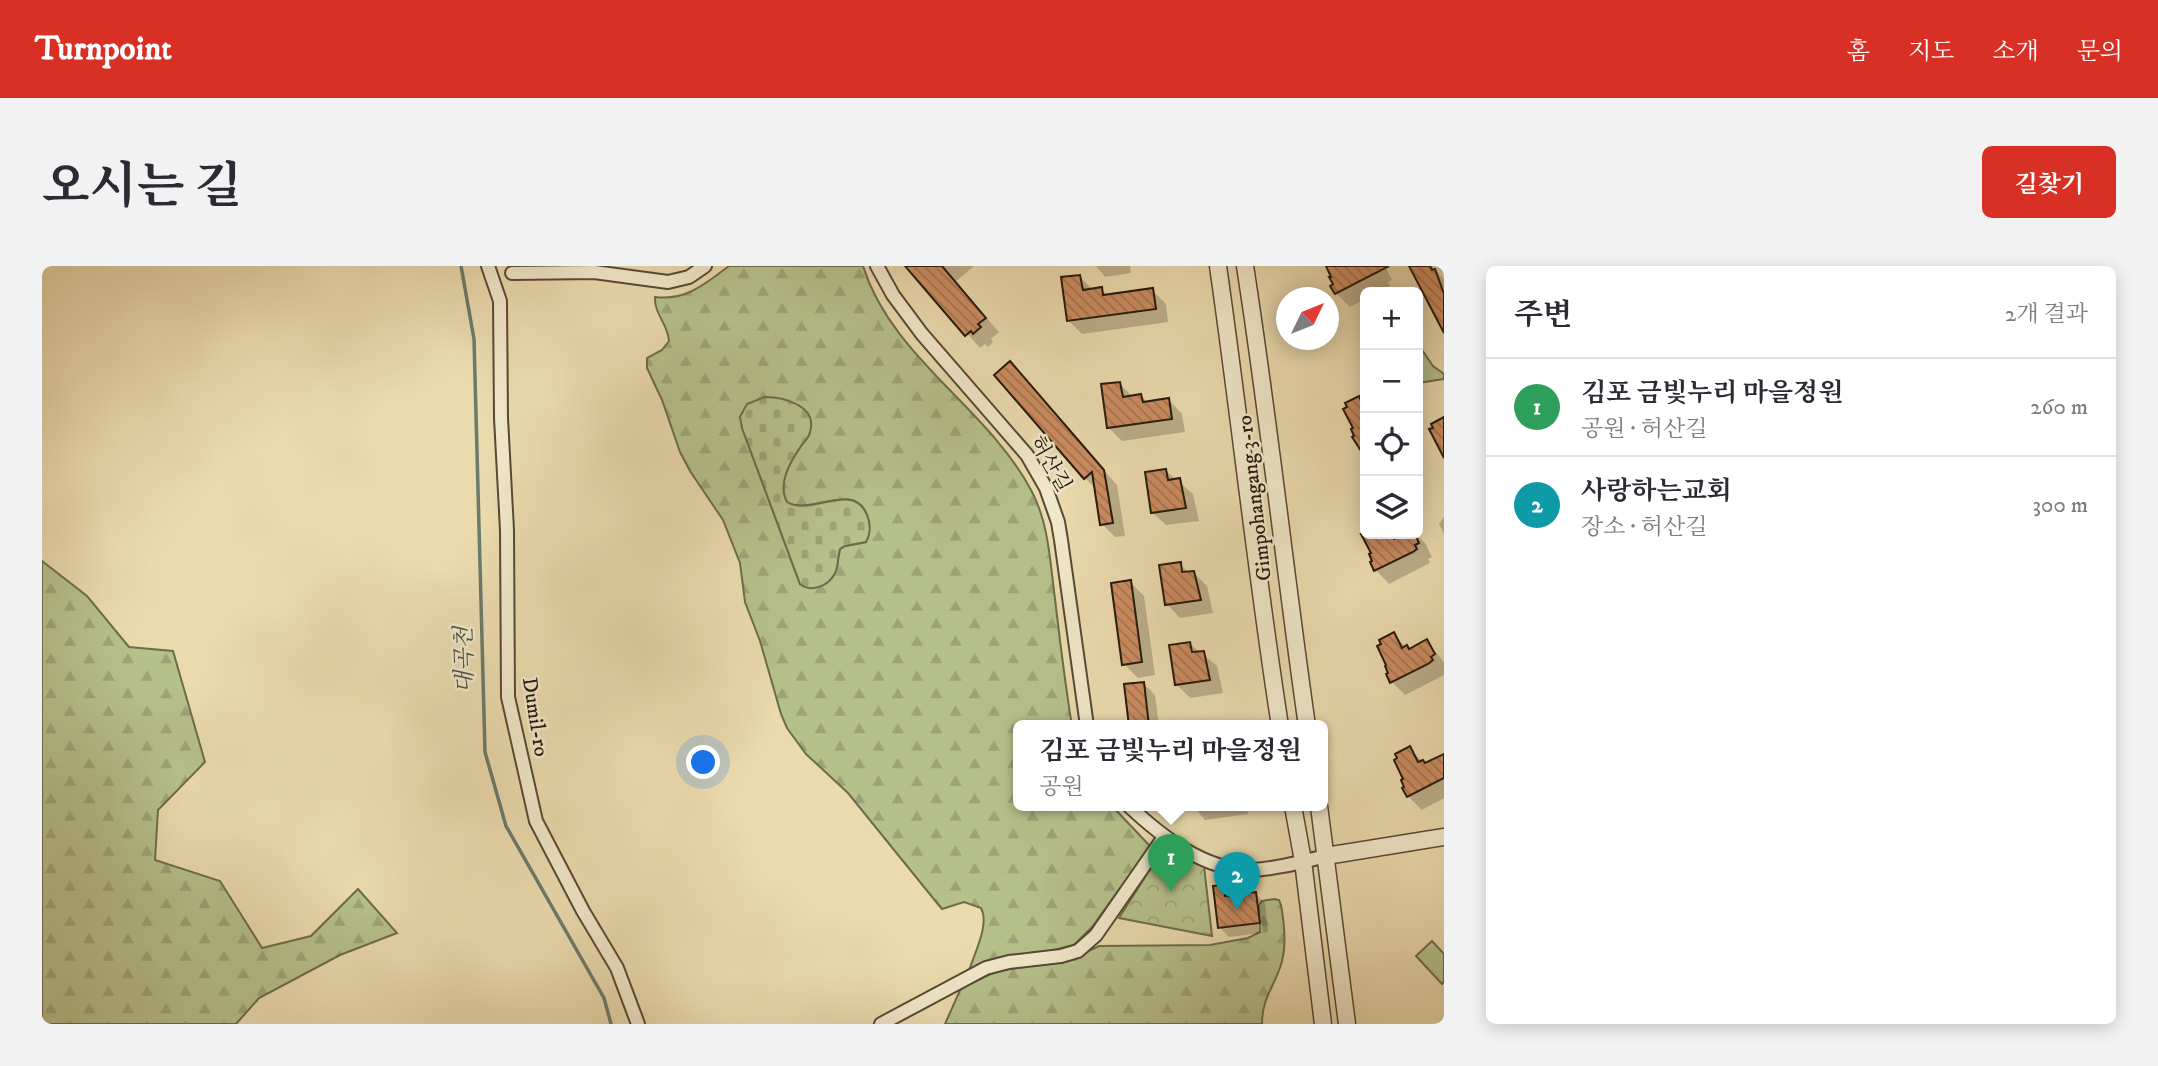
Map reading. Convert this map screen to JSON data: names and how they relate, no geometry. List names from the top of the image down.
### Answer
{
  "streets": {
    "street": ["허산길", "Gimpohangang 3-ro", "Dumil-ro"]
  },
  "water": ["대곡천"],
  "north": "top right",
  "page": {
    "header": "Turnpoint",
    "nav": [
      "홈",
      "지도",
      "소개",
      "문의"
    ],
    "title": "오시는 길",
    "buttons": "길찾기",
    "heading": ["주변", "2개 결과"],
    "map_buttons": ["+", "−"],
    "list": [
      {
        "mark": "1",
        "name": "김포 금빛누리 마을정원",
        "note": "공원 · 허산길",
        "value": "260 m"
      },
      {
        "mark": "2",
        "name": "사랑하는교회",
        "note": "장소 · 허산길",
        "value": "300 m"
      }
    ],
    "popup": ["김포 금빛누리 마을정원", "공원"],
    "pins": ["1", "2"]
  }
}
